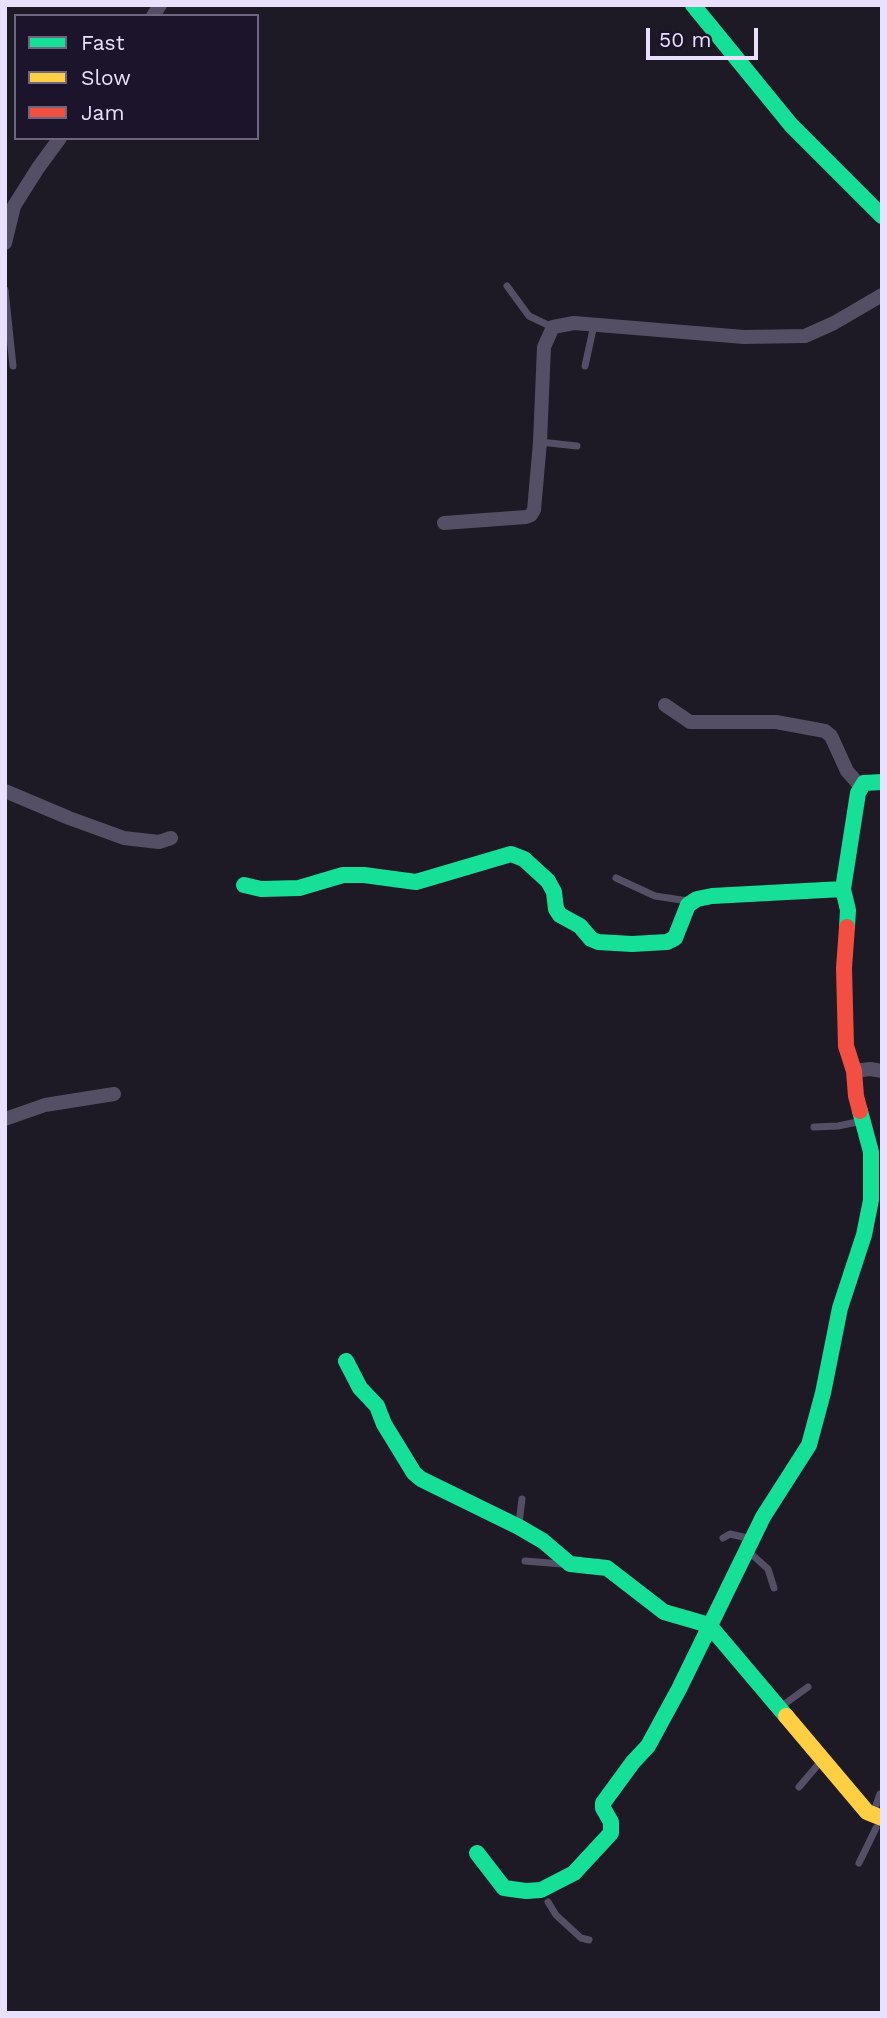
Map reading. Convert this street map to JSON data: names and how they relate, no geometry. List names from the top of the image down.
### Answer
{
  "legend": ["Fast", "Slow", "Jam"],
  "scale_bar": "50 m"
}
